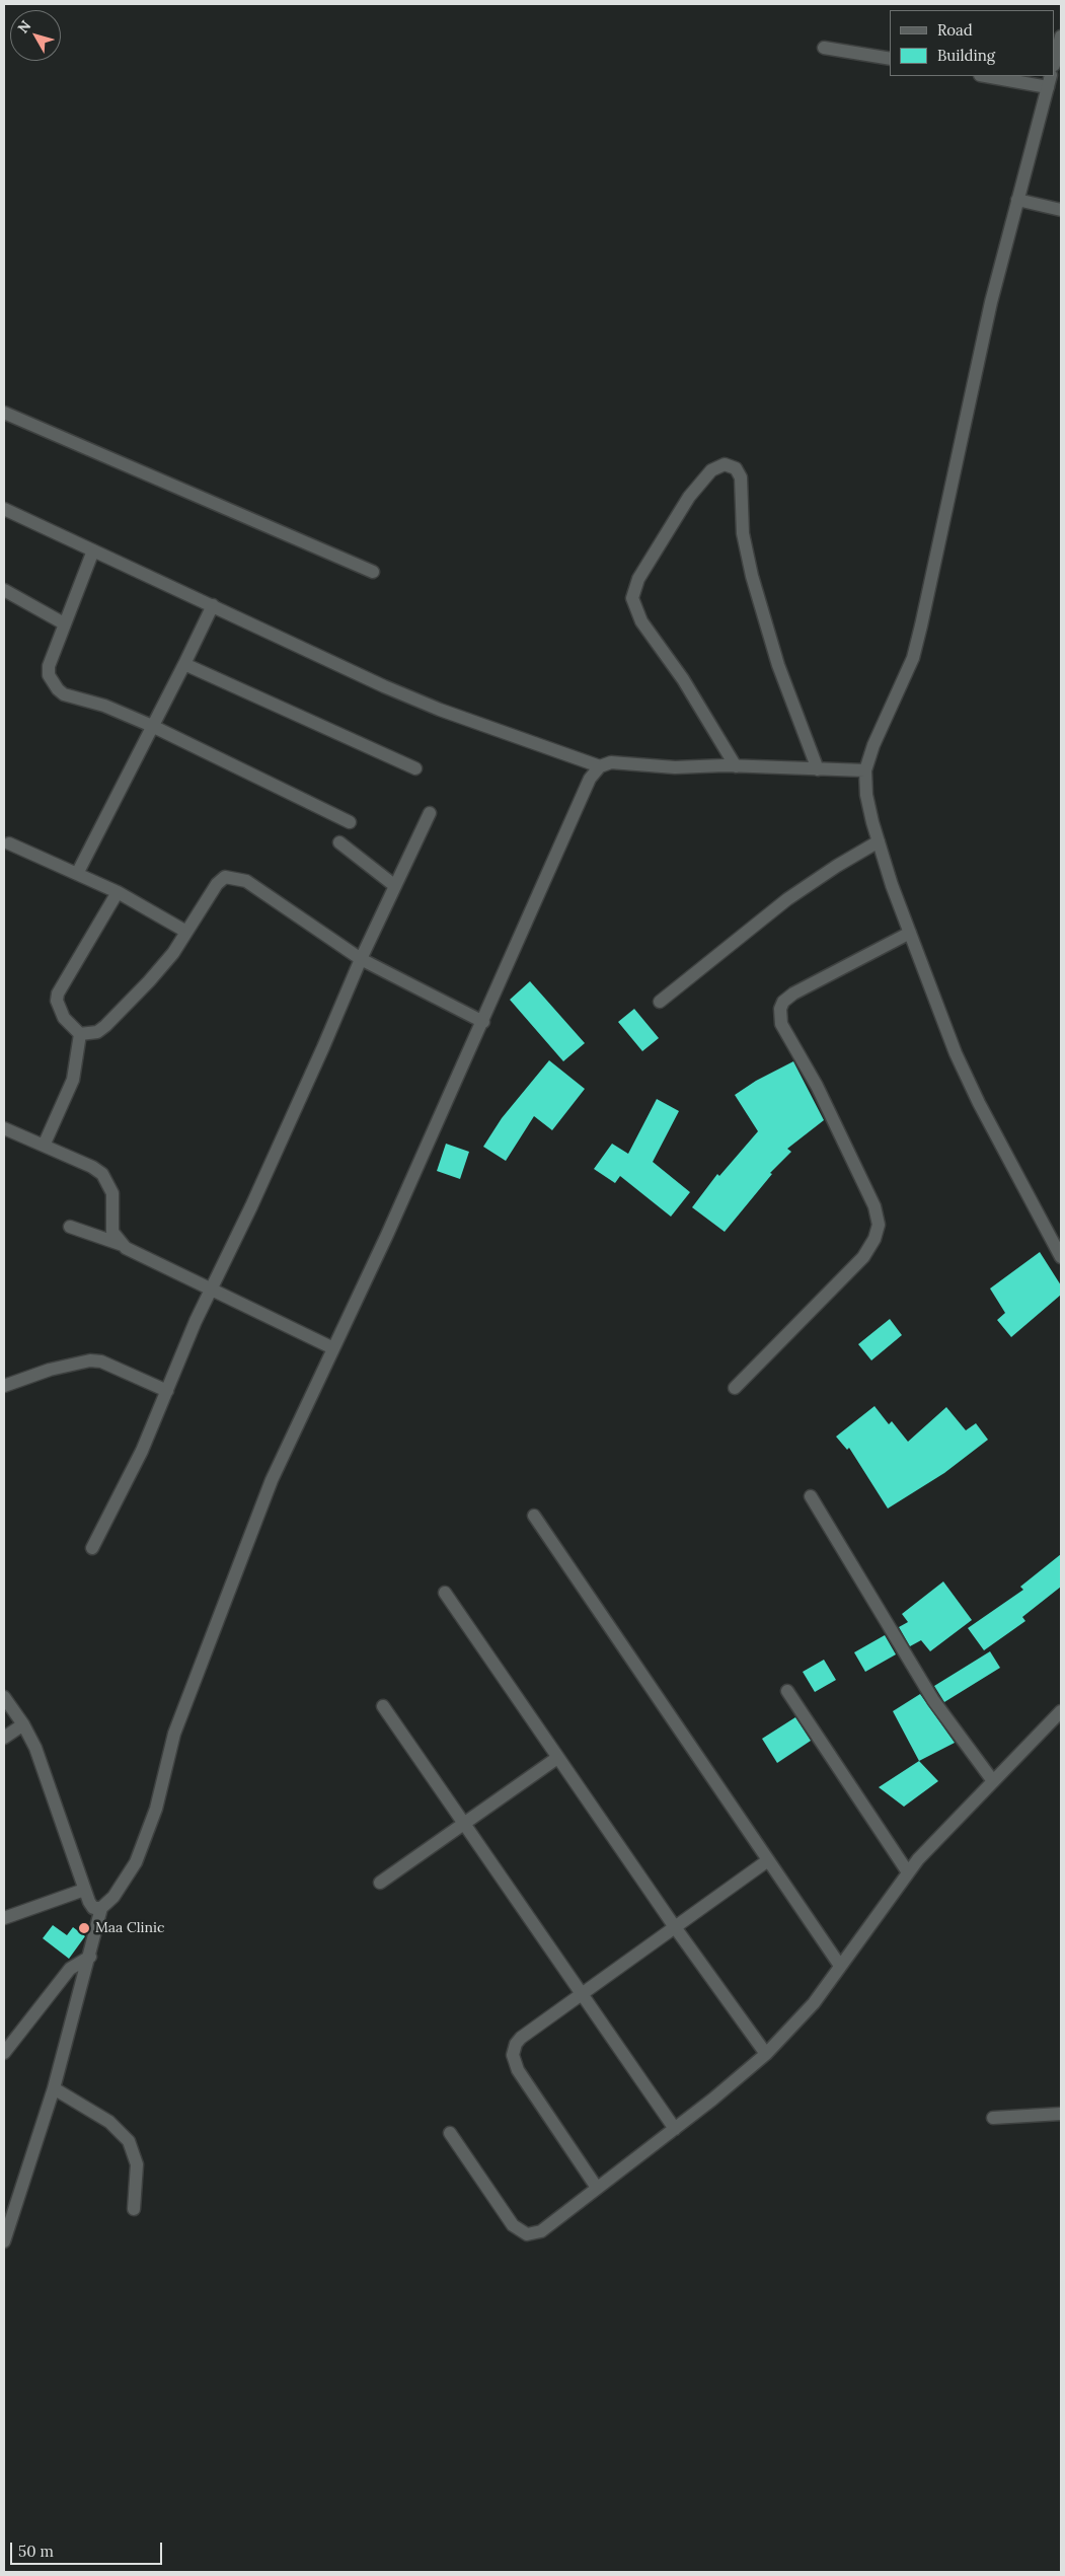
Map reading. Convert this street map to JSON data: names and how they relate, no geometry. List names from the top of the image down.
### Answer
{
  "places": ["Maa Clinic"],
  "legend": ["Road", "Building"],
  "scale_bar": "50 m",
  "north": "top left"
}
